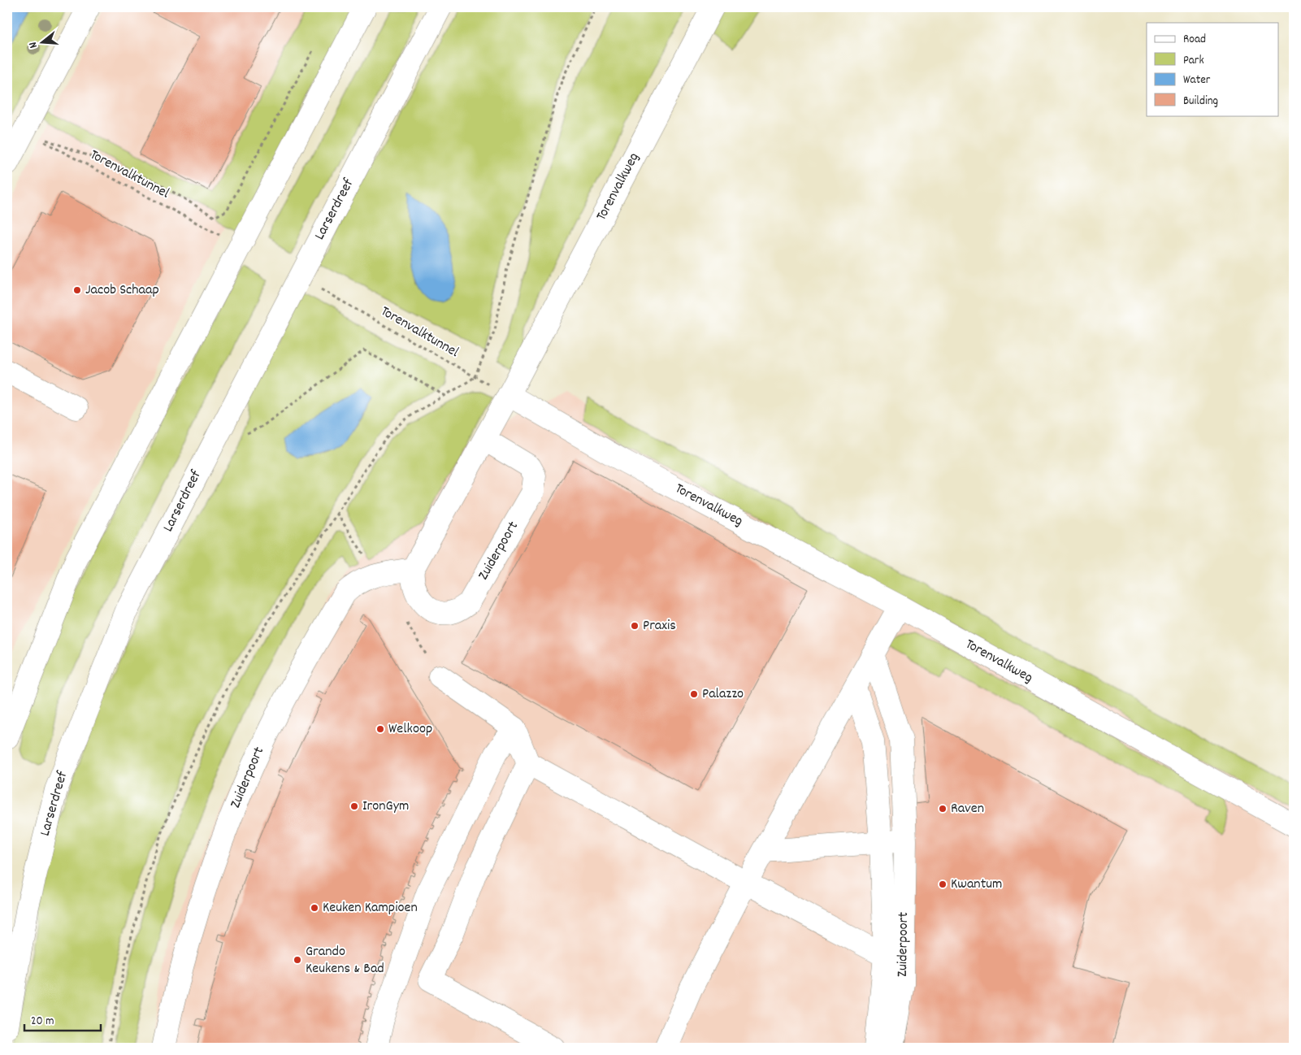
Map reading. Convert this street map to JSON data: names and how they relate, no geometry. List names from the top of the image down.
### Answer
{
  "streets": {
    "street": ["Torenvalkweg", "Larserdreef", "Zuiderpoort"],
    "path": ["Torenvalktunnel"]
  },
  "places": [
    "Jacob Schaap",
    "Praxis",
    "Palazzo",
    "Welkoop",
    "IronGym",
    "Raven",
    "Kwantum",
    "Keuken Kampioen",
    "Grando Keukens & Bad"
  ],
  "legend": [
    "Road",
    "Park",
    "Water",
    "Building"
  ],
  "scale_bar": "20 m",
  "north": "left"
}
